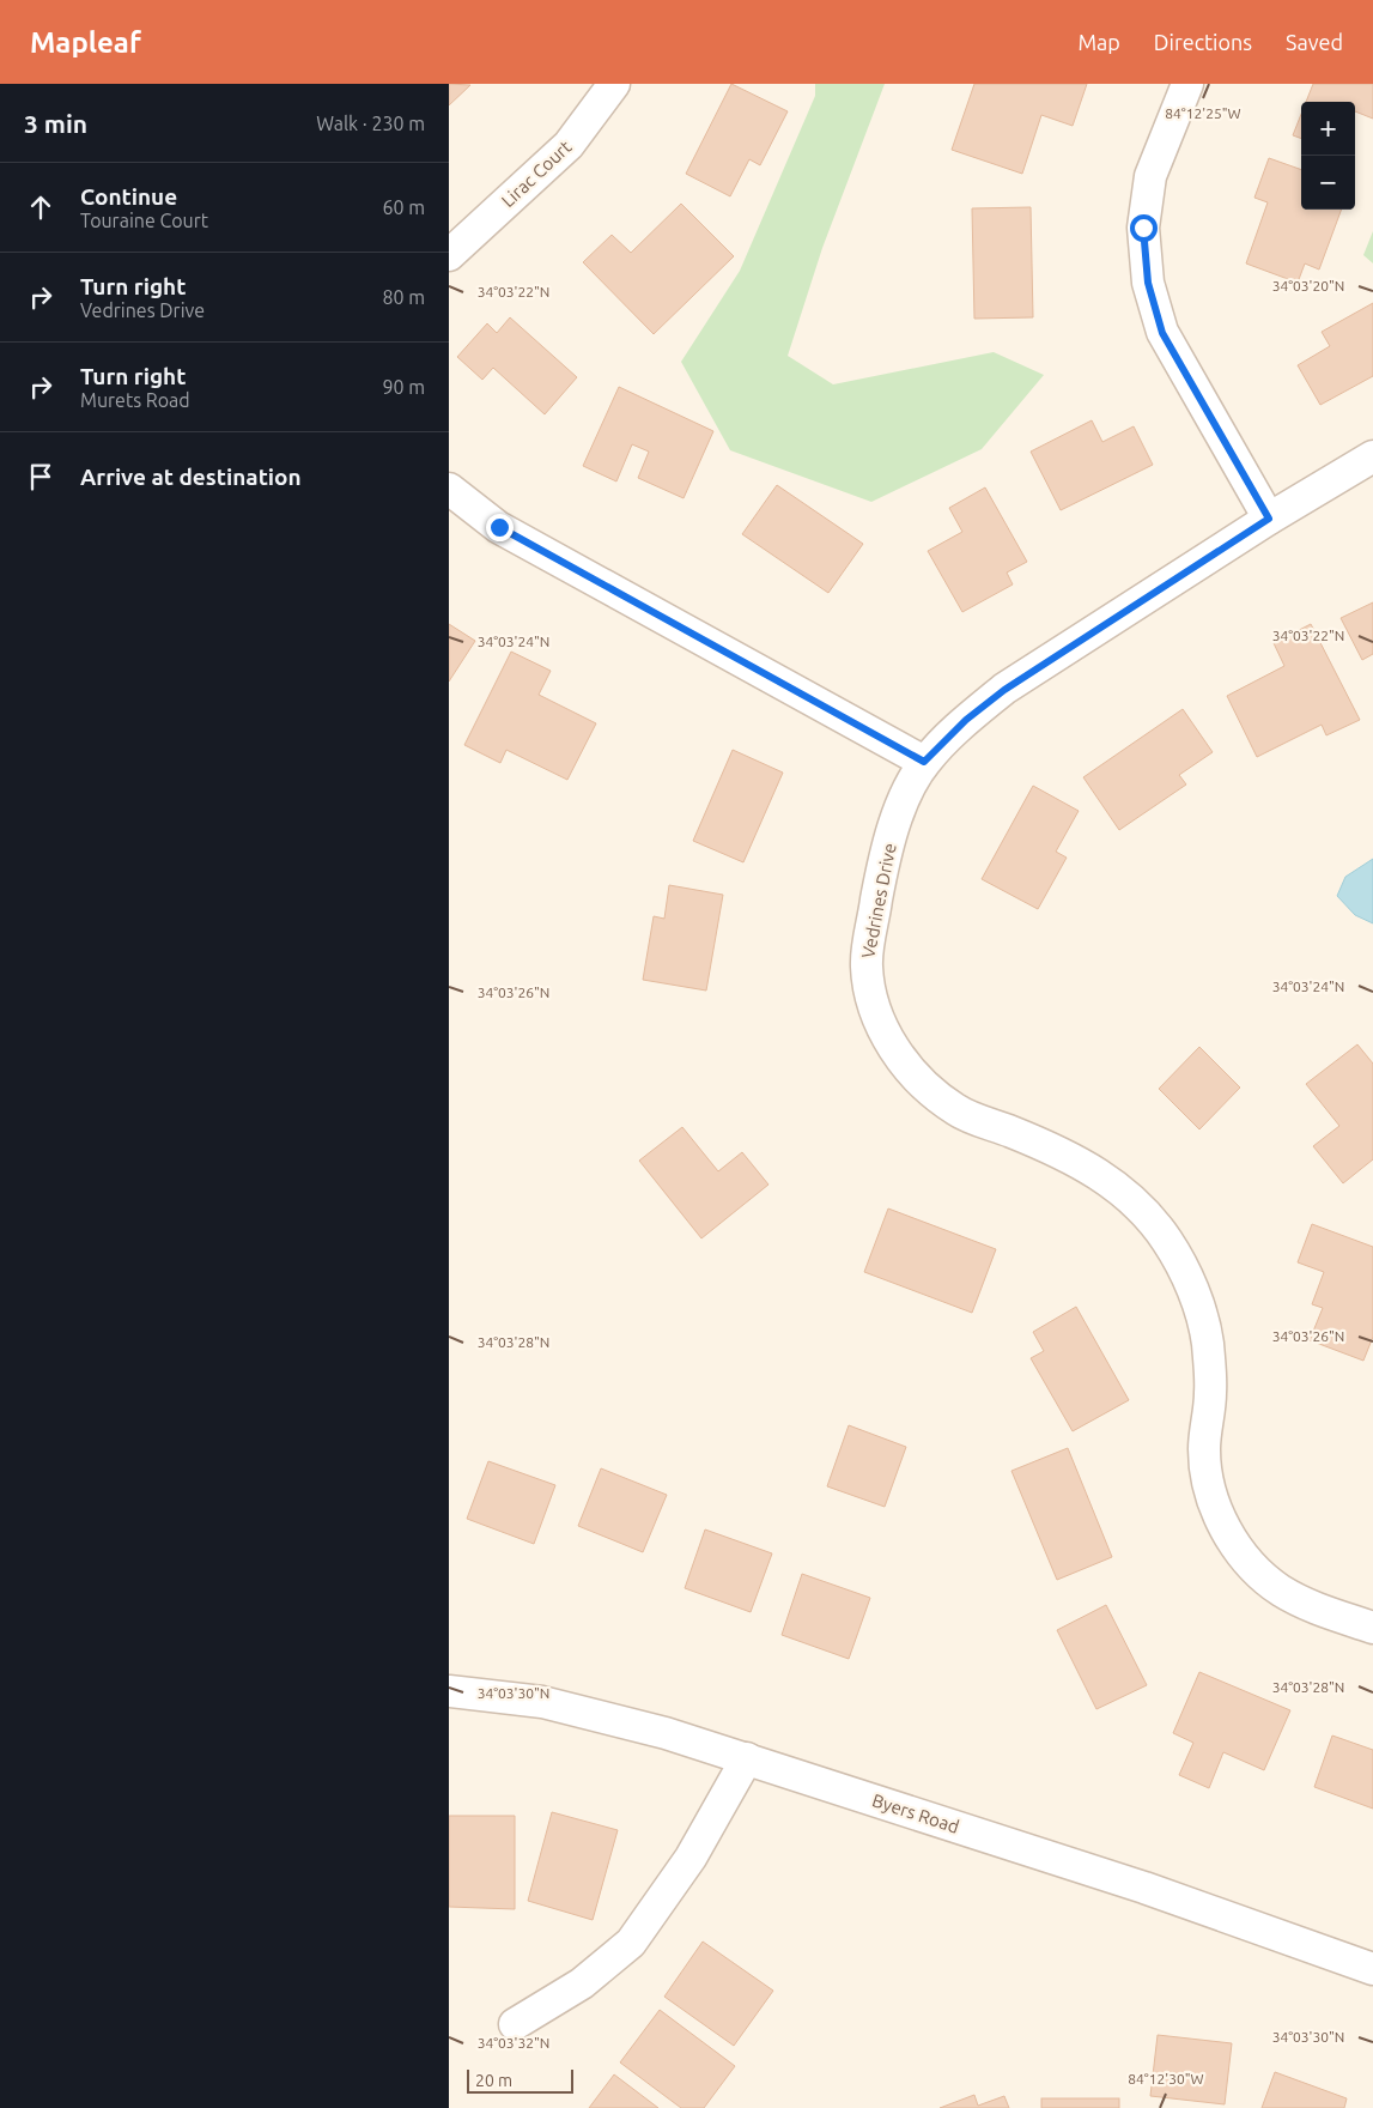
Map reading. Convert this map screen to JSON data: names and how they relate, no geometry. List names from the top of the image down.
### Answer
{
  "streets": {
    "street": ["Lirac Court", "Vedrines Drive", "Byers Road"]
  },
  "scale_bar": "20 m",
  "page": {
    "header": "Mapleaf",
    "nav": ["Map", "Directions", "Saved"],
    "heading": ["3 min", "Walk · 230 m"],
    "map_buttons": ["+", "−"],
    "list": [
      ["Continue", "Touraine Court", "60 m"],
      ["Turn right", "Vedrines Drive", "80 m"],
      ["Turn right", "Murets Road", "90 m"],
      "Arrive at destination"
    ],
    "scale": "20 m"
  },
  "coordinates": [
    "84°12'25\"W",
    "34°03'20\"N",
    "34°03'22\"N",
    "34°03'24\"N",
    "34°03'26\"N",
    "34°03'28\"N",
    "34°03'30\"N",
    "34°03'32\"N",
    "84°12'30\"W"
  ]
}
